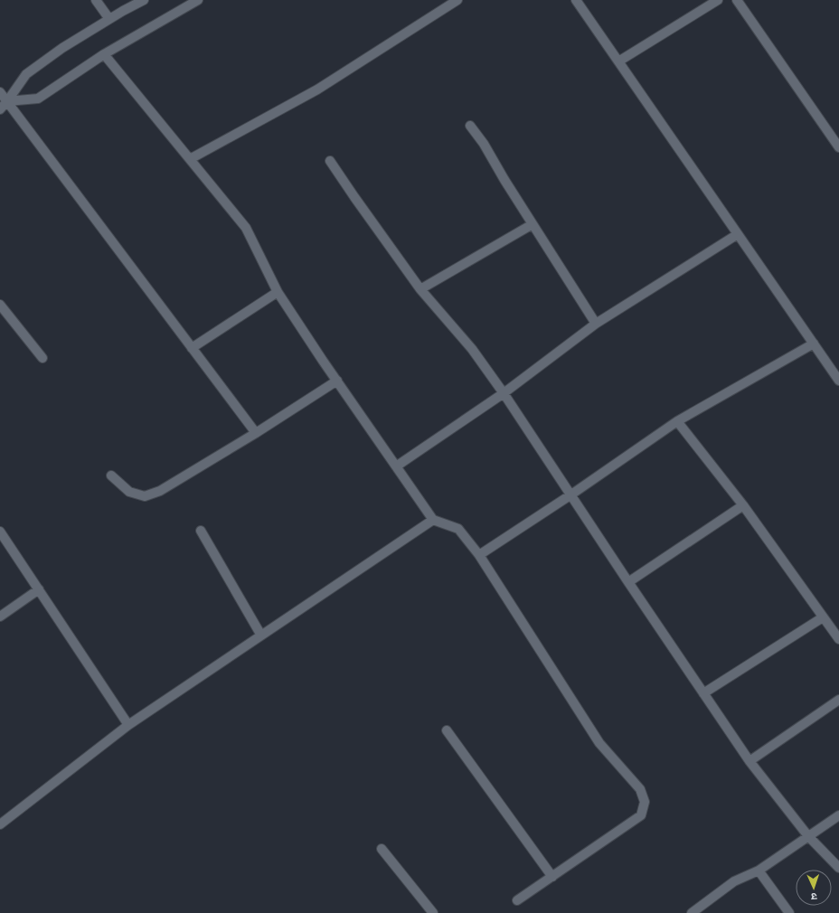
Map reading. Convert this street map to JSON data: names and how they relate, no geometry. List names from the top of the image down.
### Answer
{
  "north": "bottom"
}
